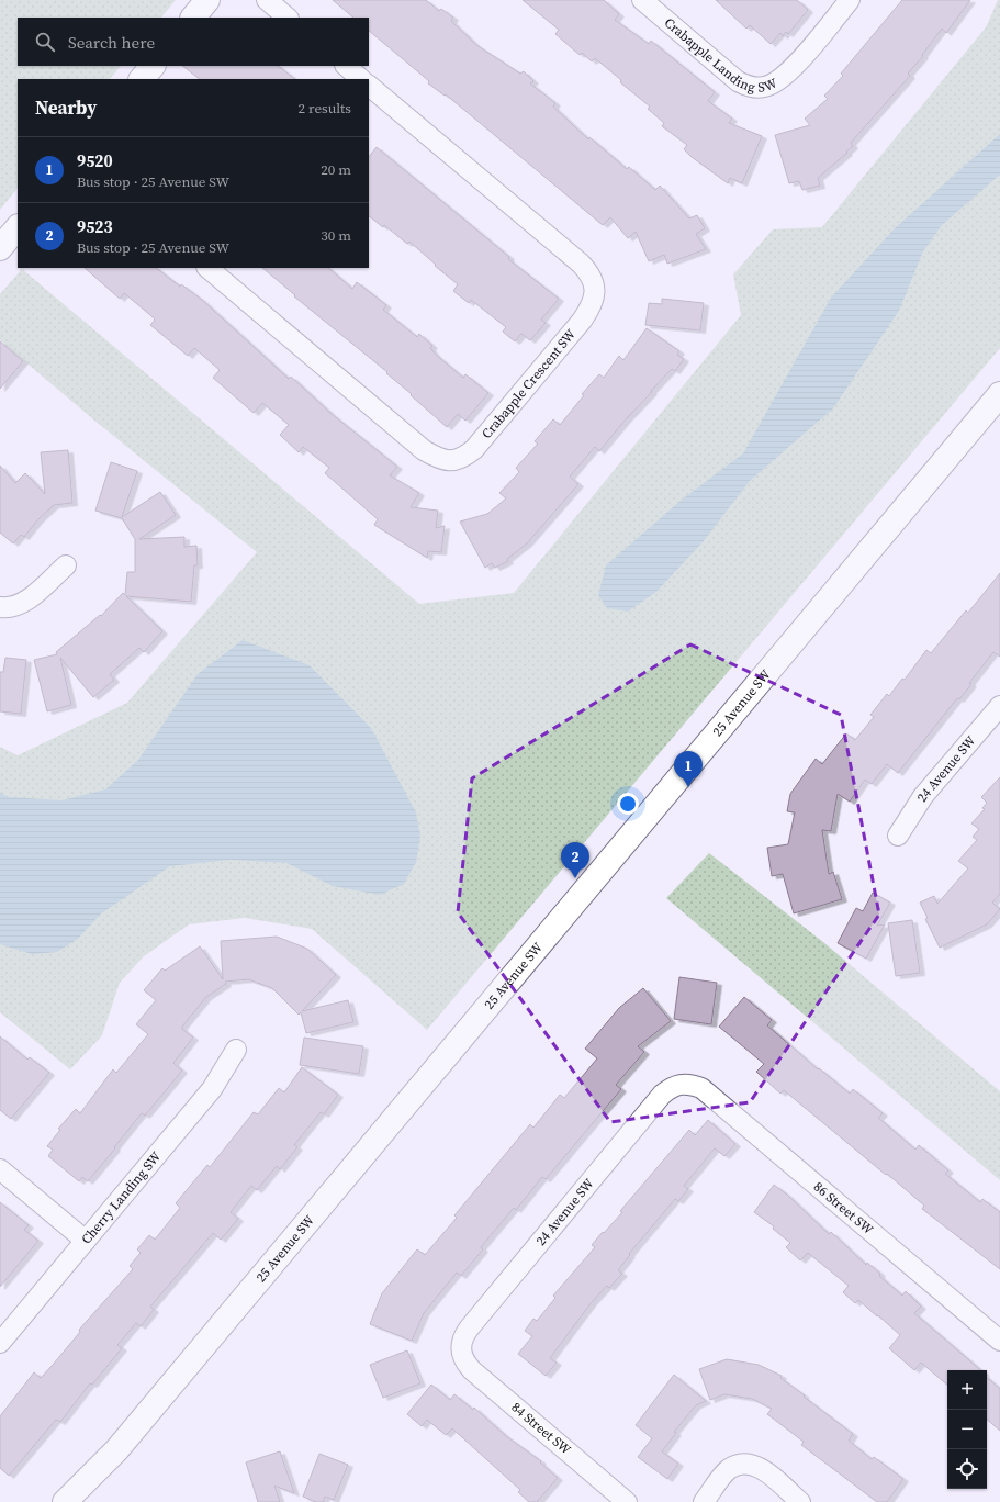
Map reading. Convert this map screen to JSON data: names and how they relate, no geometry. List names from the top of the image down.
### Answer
{
  "streets": {
    "main road": ["25 Avenue SW"],
    "street": [
      "Crabapple Landing SW",
      "Crabapple Crescent SW",
      "24 Avenue SW",
      "Cherry Landing SW",
      "86 Street SW",
      "84 Street SW"
    ]
  },
  "crossings": [
    ["24 Avenue SW", "86 Street SW"],
    ["24 Avenue SW", "84 Street SW"]
  ],
  "page": {
    "search": "Search here",
    "heading": ["Nearby", "2 results"],
    "list": [
      {
        "mark": "1",
        "name": "9520",
        "note": "Bus stop · 25 Avenue SW",
        "value": "20 m"
      },
      {
        "mark": "2",
        "name": "9523",
        "note": "Bus stop · 25 Avenue SW",
        "value": "30 m"
      }
    ],
    "pins": ["1", "2"],
    "map_buttons": ["+", "−"]
  }
}
